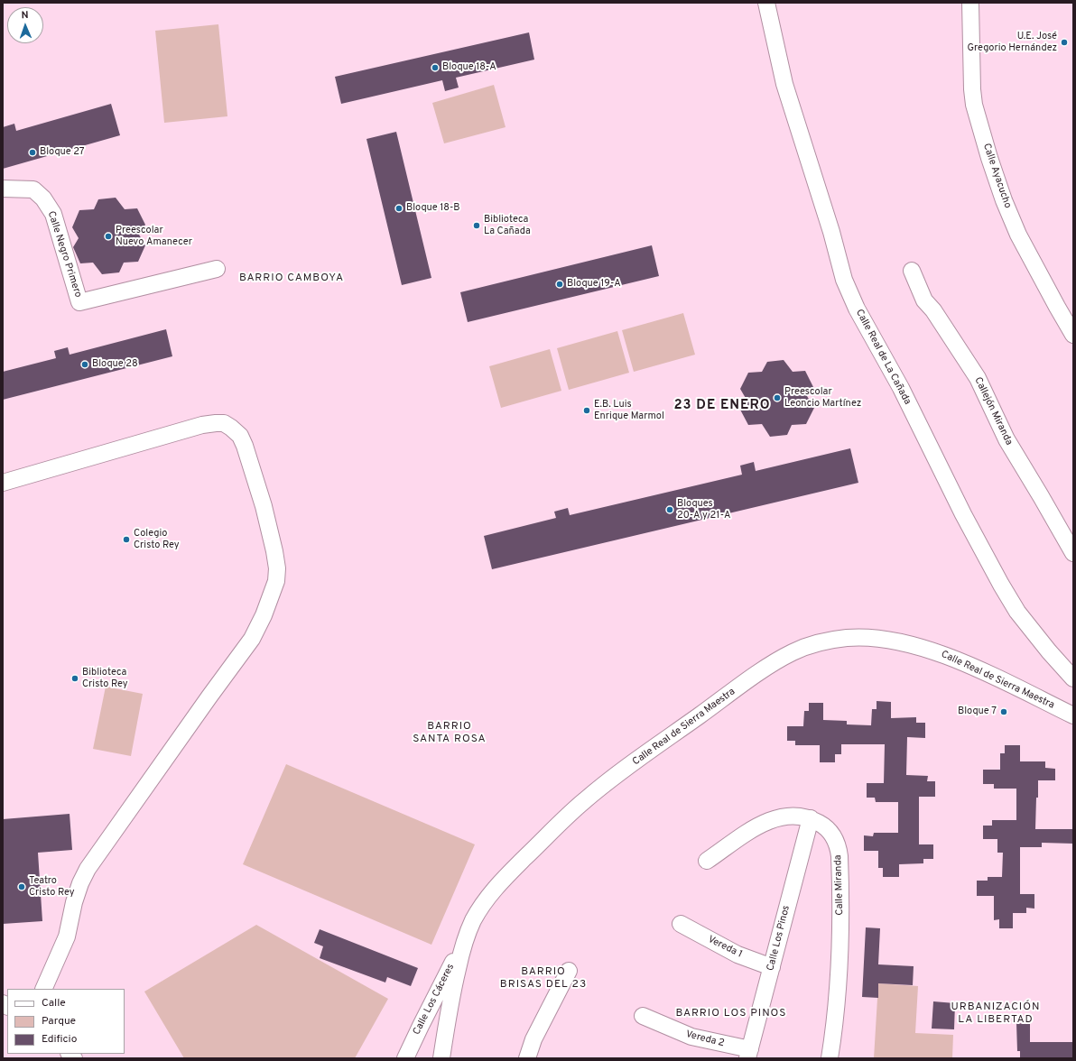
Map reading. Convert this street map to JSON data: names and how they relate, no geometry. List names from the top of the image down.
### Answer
{
  "streets": {
    "street": [
      "Calle Ayacucho",
      "Calle Negro Primero",
      "Calle Real de La Cañada",
      "Callejón Miranda",
      "Calle Real de Sierra Maestra",
      "Calle Miranda",
      "Calle Los Pinos",
      "Vereda 1",
      "Calle Los Cáceres",
      "Vereda 2"
    ]
  },
  "crossings": [
    ["Calle Real de Sierra Maestra", "Calle Los Cáceres"],
    ["Calle Miranda", "Calle Los Pinos"],
    ["Calle Los Pinos", "Vereda 1"],
    ["Calle Los Pinos", "Vereda 2"]
  ],
  "districts": [
    "BARRIO CAMBOYA",
    "23 DE ENERO",
    "BARRIO SANTA ROSA",
    "BARRIO BRISAS DEL 23",
    "URBANIZACIÓN LA LIBERTAD",
    "BARRIO LOS PINOS"
  ],
  "places": [
    "U.E. José Gregorio Hernández",
    "Bloque 18-A",
    "Bloque 27",
    "Bloque 18-B",
    "Biblioteca La Cañada",
    "Preescolar Nuevo Amanecer",
    "Bloque 19-A",
    "Bloque 28",
    "Preescolar Leoncio Martínez",
    "E.B. Luis Enrique Marmol",
    "Bloques 20-A y 21-A",
    "Colegio Cristo Rey",
    "Biblioteca Cristo Rey",
    "Bloque 7",
    "Teatro Cristo Rey"
  ],
  "legend": ["Calle", "Parque", "Edificio"],
  "north": "top"
}
